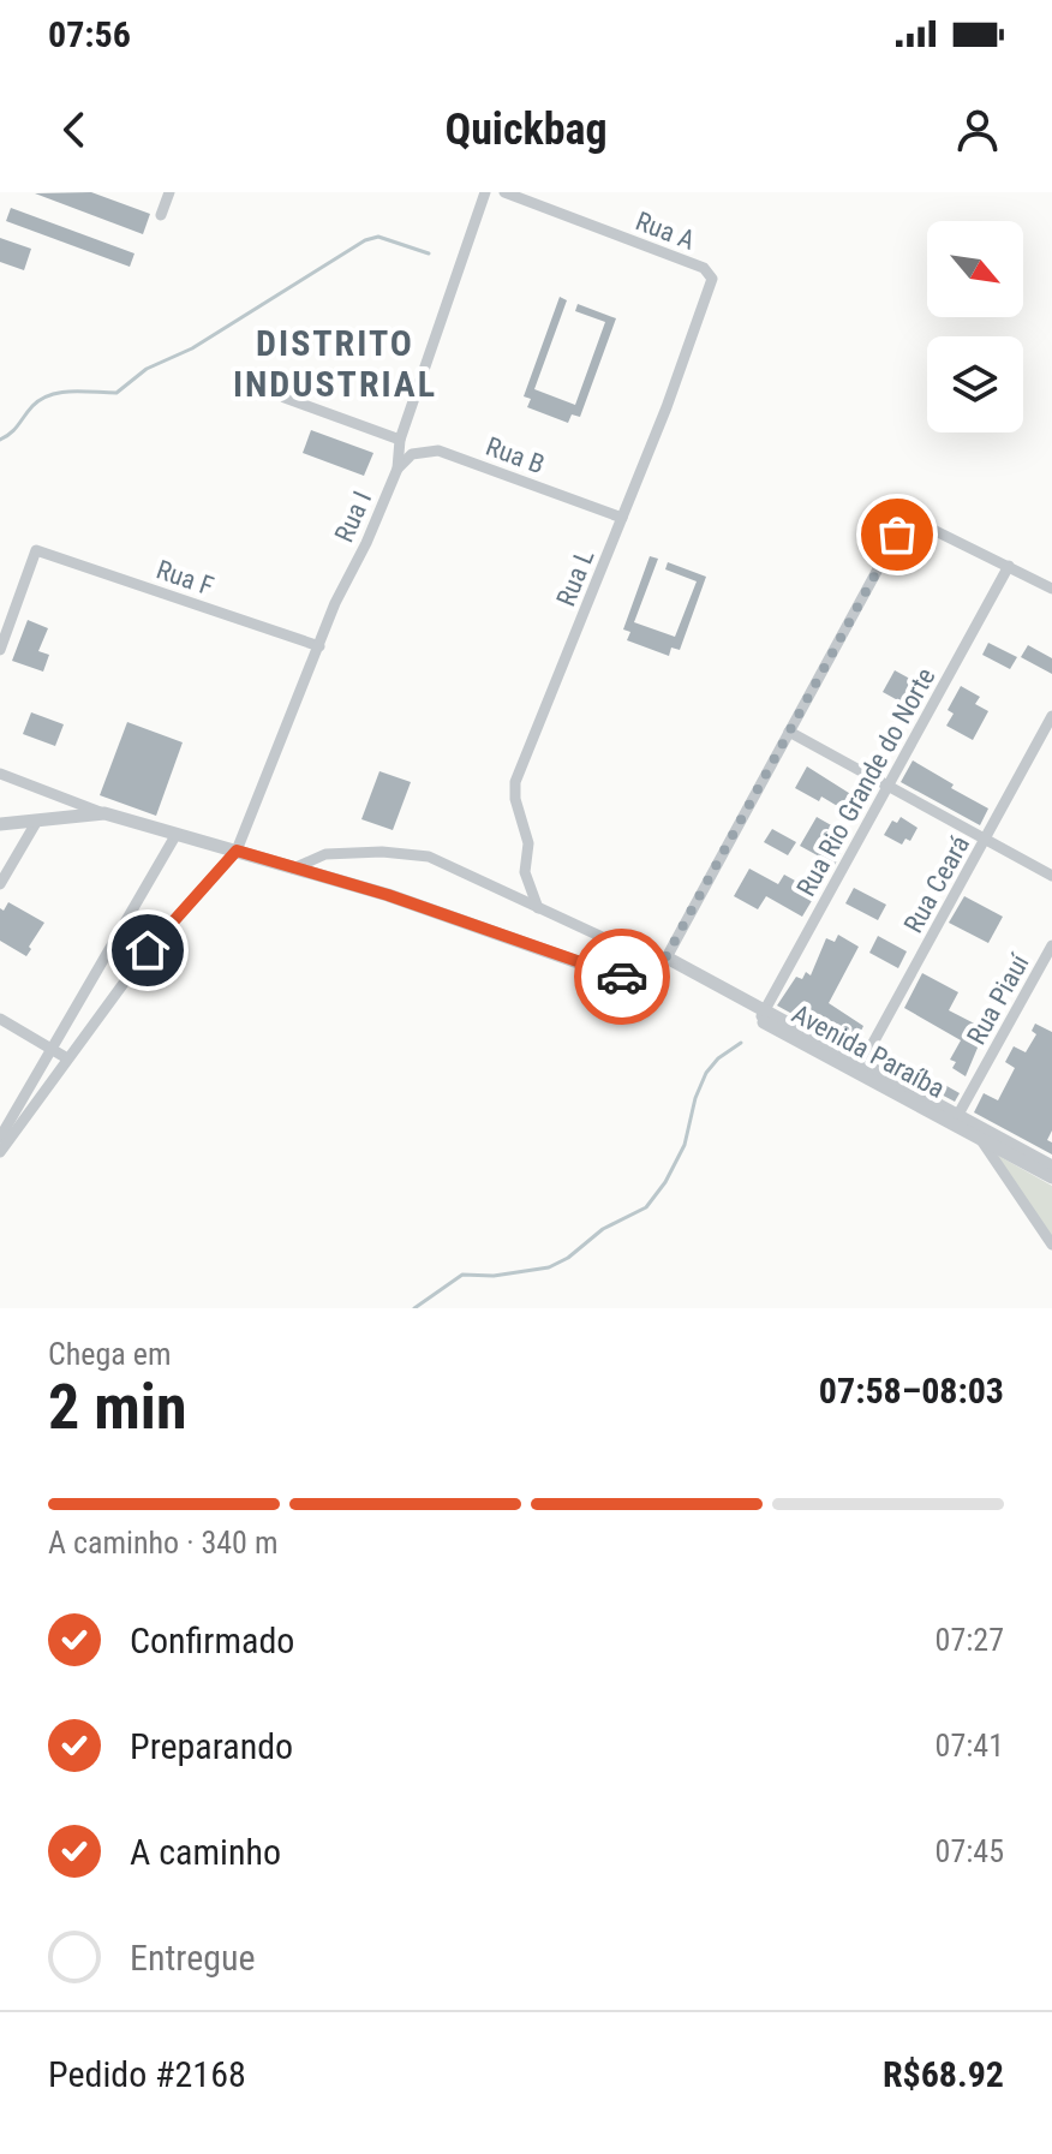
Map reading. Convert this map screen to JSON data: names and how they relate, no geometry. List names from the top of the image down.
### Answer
{
  "streets": {
    "street": [
      "Rua A",
      "Rua B",
      "Rua I",
      "Rua F",
      "Rua L",
      "Rua Rio Grande do Norte",
      "Rua Ceará",
      "Rua Piauí",
      "Avenida Paraíba"
    ]
  },
  "crossings": [
    ["Rua A", "Rua L"],
    ["Rua B", "Rua I"],
    ["Rua B", "Rua L"],
    ["Rua I", "Rua F"],
    ["Rua Rio Grande do Norte", "Avenida Paraíba"],
    ["Rua Ceará", "Avenida Paraíba"],
    ["Rua Piauí", "Avenida Paraíba"]
  ],
  "districts": ["DISTRITO INDUSTRIAL"],
  "north": "bottom right",
  "page": {
    "status": "07:56",
    "header": "Quickbag",
    "heading": ["2 min", "Chega em", "07:58–08:03"],
    "panel": ["Pedido #2168", "R$68.92"],
    "bar": "A caminho · 340 m",
    "list": [
      ["Confirmado", "07:27"],
      ["Preparando", "07:41"],
      ["A caminho", "07:45"],
      "Entregue"
    ]
  }
}
